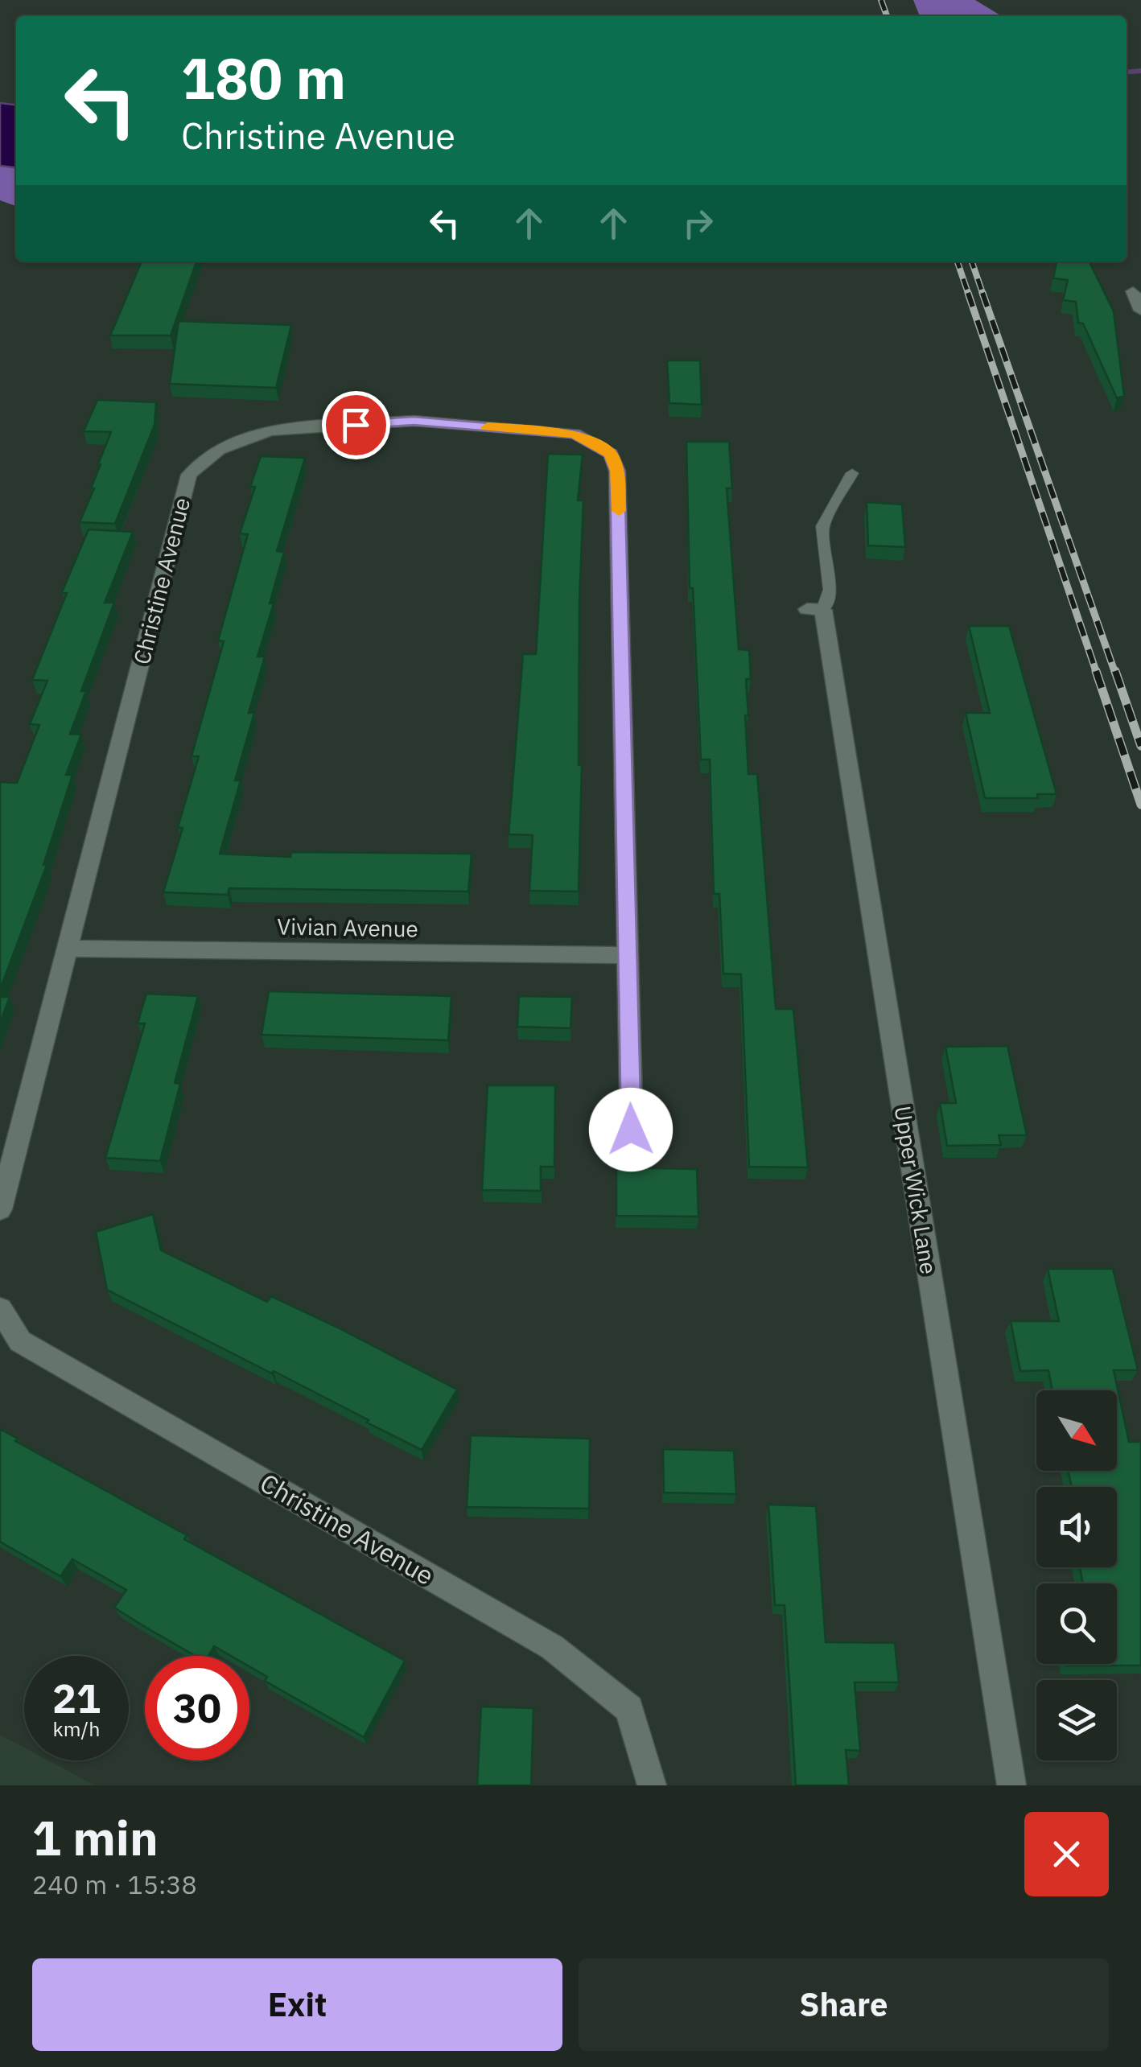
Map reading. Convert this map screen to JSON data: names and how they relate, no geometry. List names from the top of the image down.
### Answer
{
  "streets": {
    "street": ["Christine Avenue", "Vivian Avenue", "Upper Wick Lane"]
  },
  "crossings": [
    ["Christine Avenue", "Vivian Avenue"]
  ],
  "north": "bottom right",
  "page": {
    "turn": ["180 m", "Christine Avenue"],
    "speed": "21 km/h",
    "limit": "30",
    "heading": ["1 min", "240 m · 15:38"],
    "buttons": ["Exit", "Share"]
  }
}
